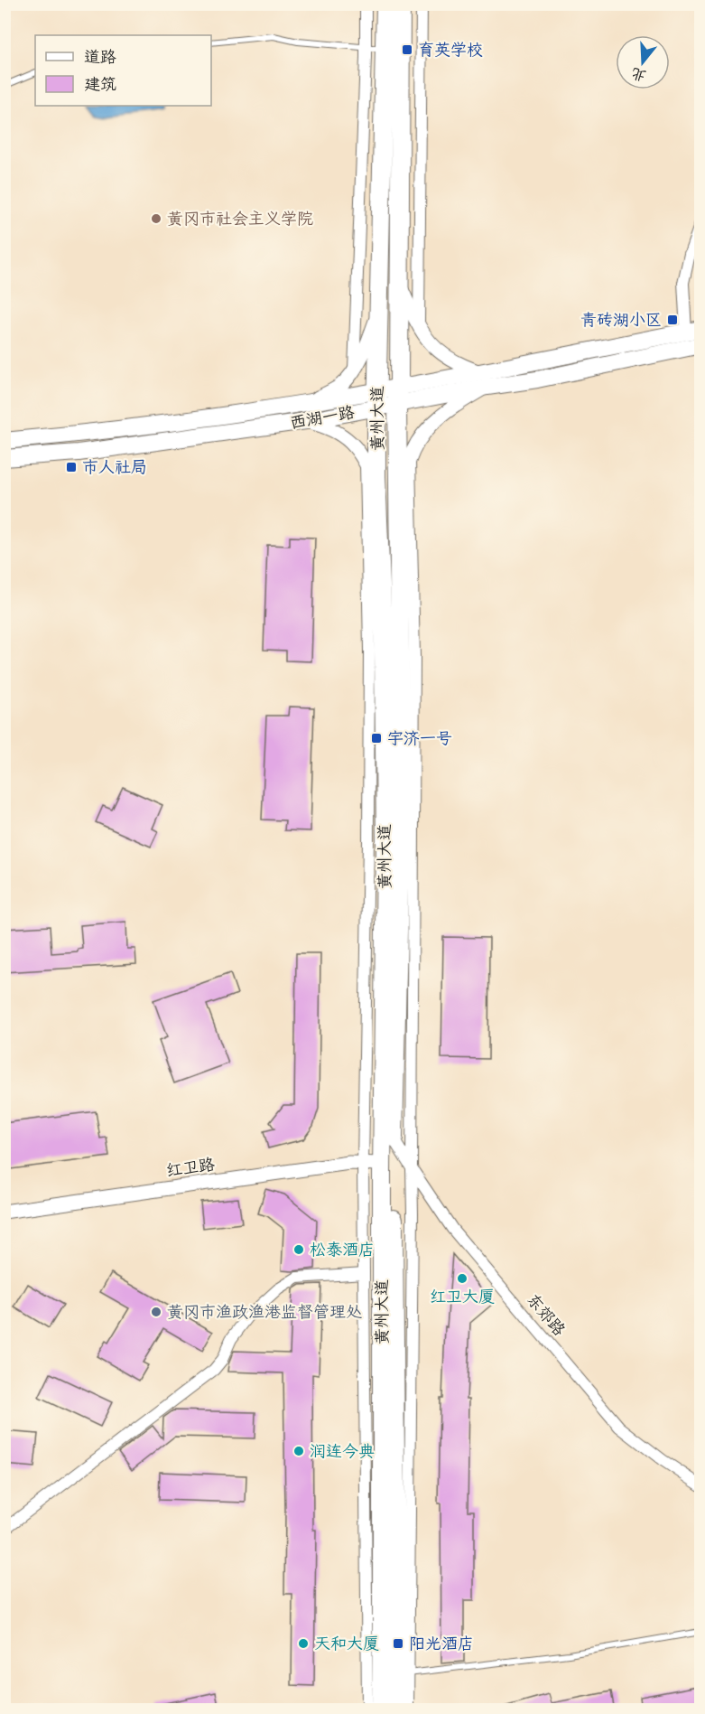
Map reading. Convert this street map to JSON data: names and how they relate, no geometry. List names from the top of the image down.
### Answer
{
  "streets": {
    "main road": ["西湖一路", "黄州大道"],
    "street": ["红卫路", "东郊路"]
  },
  "crossings": [
    ["西湖一路", "黄州大道"],
    ["黄州大道", "红卫路"],
    ["黄州大道", "东郊路"]
  ],
  "places": {
    "transit": [
      "育英学校",
      "青砖湖小区",
      "市人社局",
      "宇济一号",
      "阳光酒店"
    ],
    "other": [
      "黄冈市社会主义学院",
      "松泰酒店",
      "红卫大厦",
      "黄冈市渔政渔港监督管理处",
      "润连今典",
      "天和大厦"
    ]
  },
  "legend": ["道路", "建筑"],
  "north": "bottom"
}
